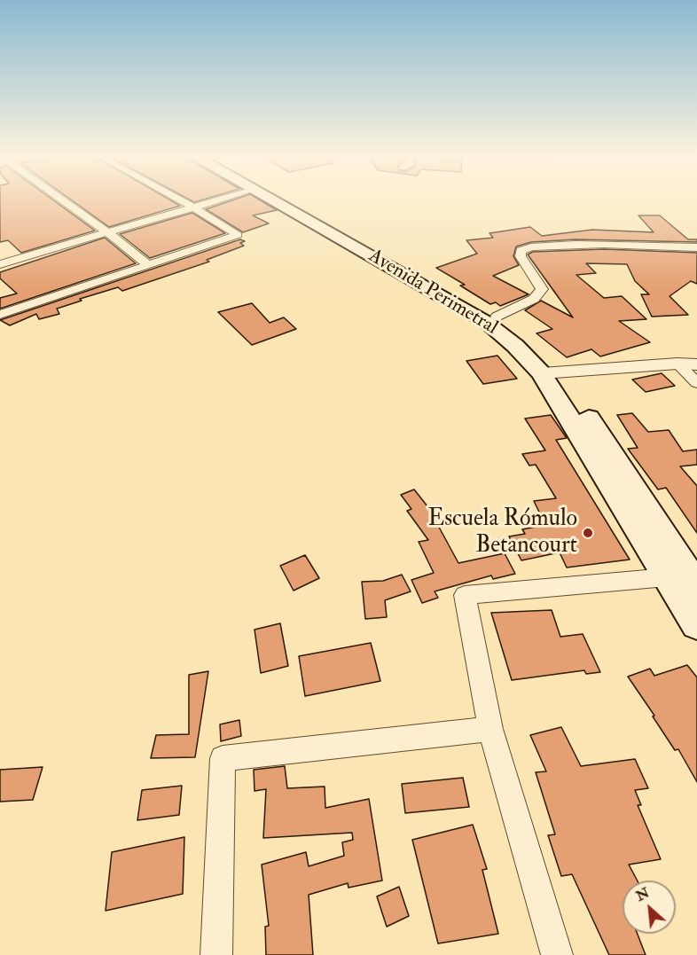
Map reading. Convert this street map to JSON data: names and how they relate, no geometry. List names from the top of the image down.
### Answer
{
  "streets": {
    "main road": ["Avenida Perimetral"]
  },
  "places": ["Escuela Rómulo Betancourt"],
  "north": "top left"
}
